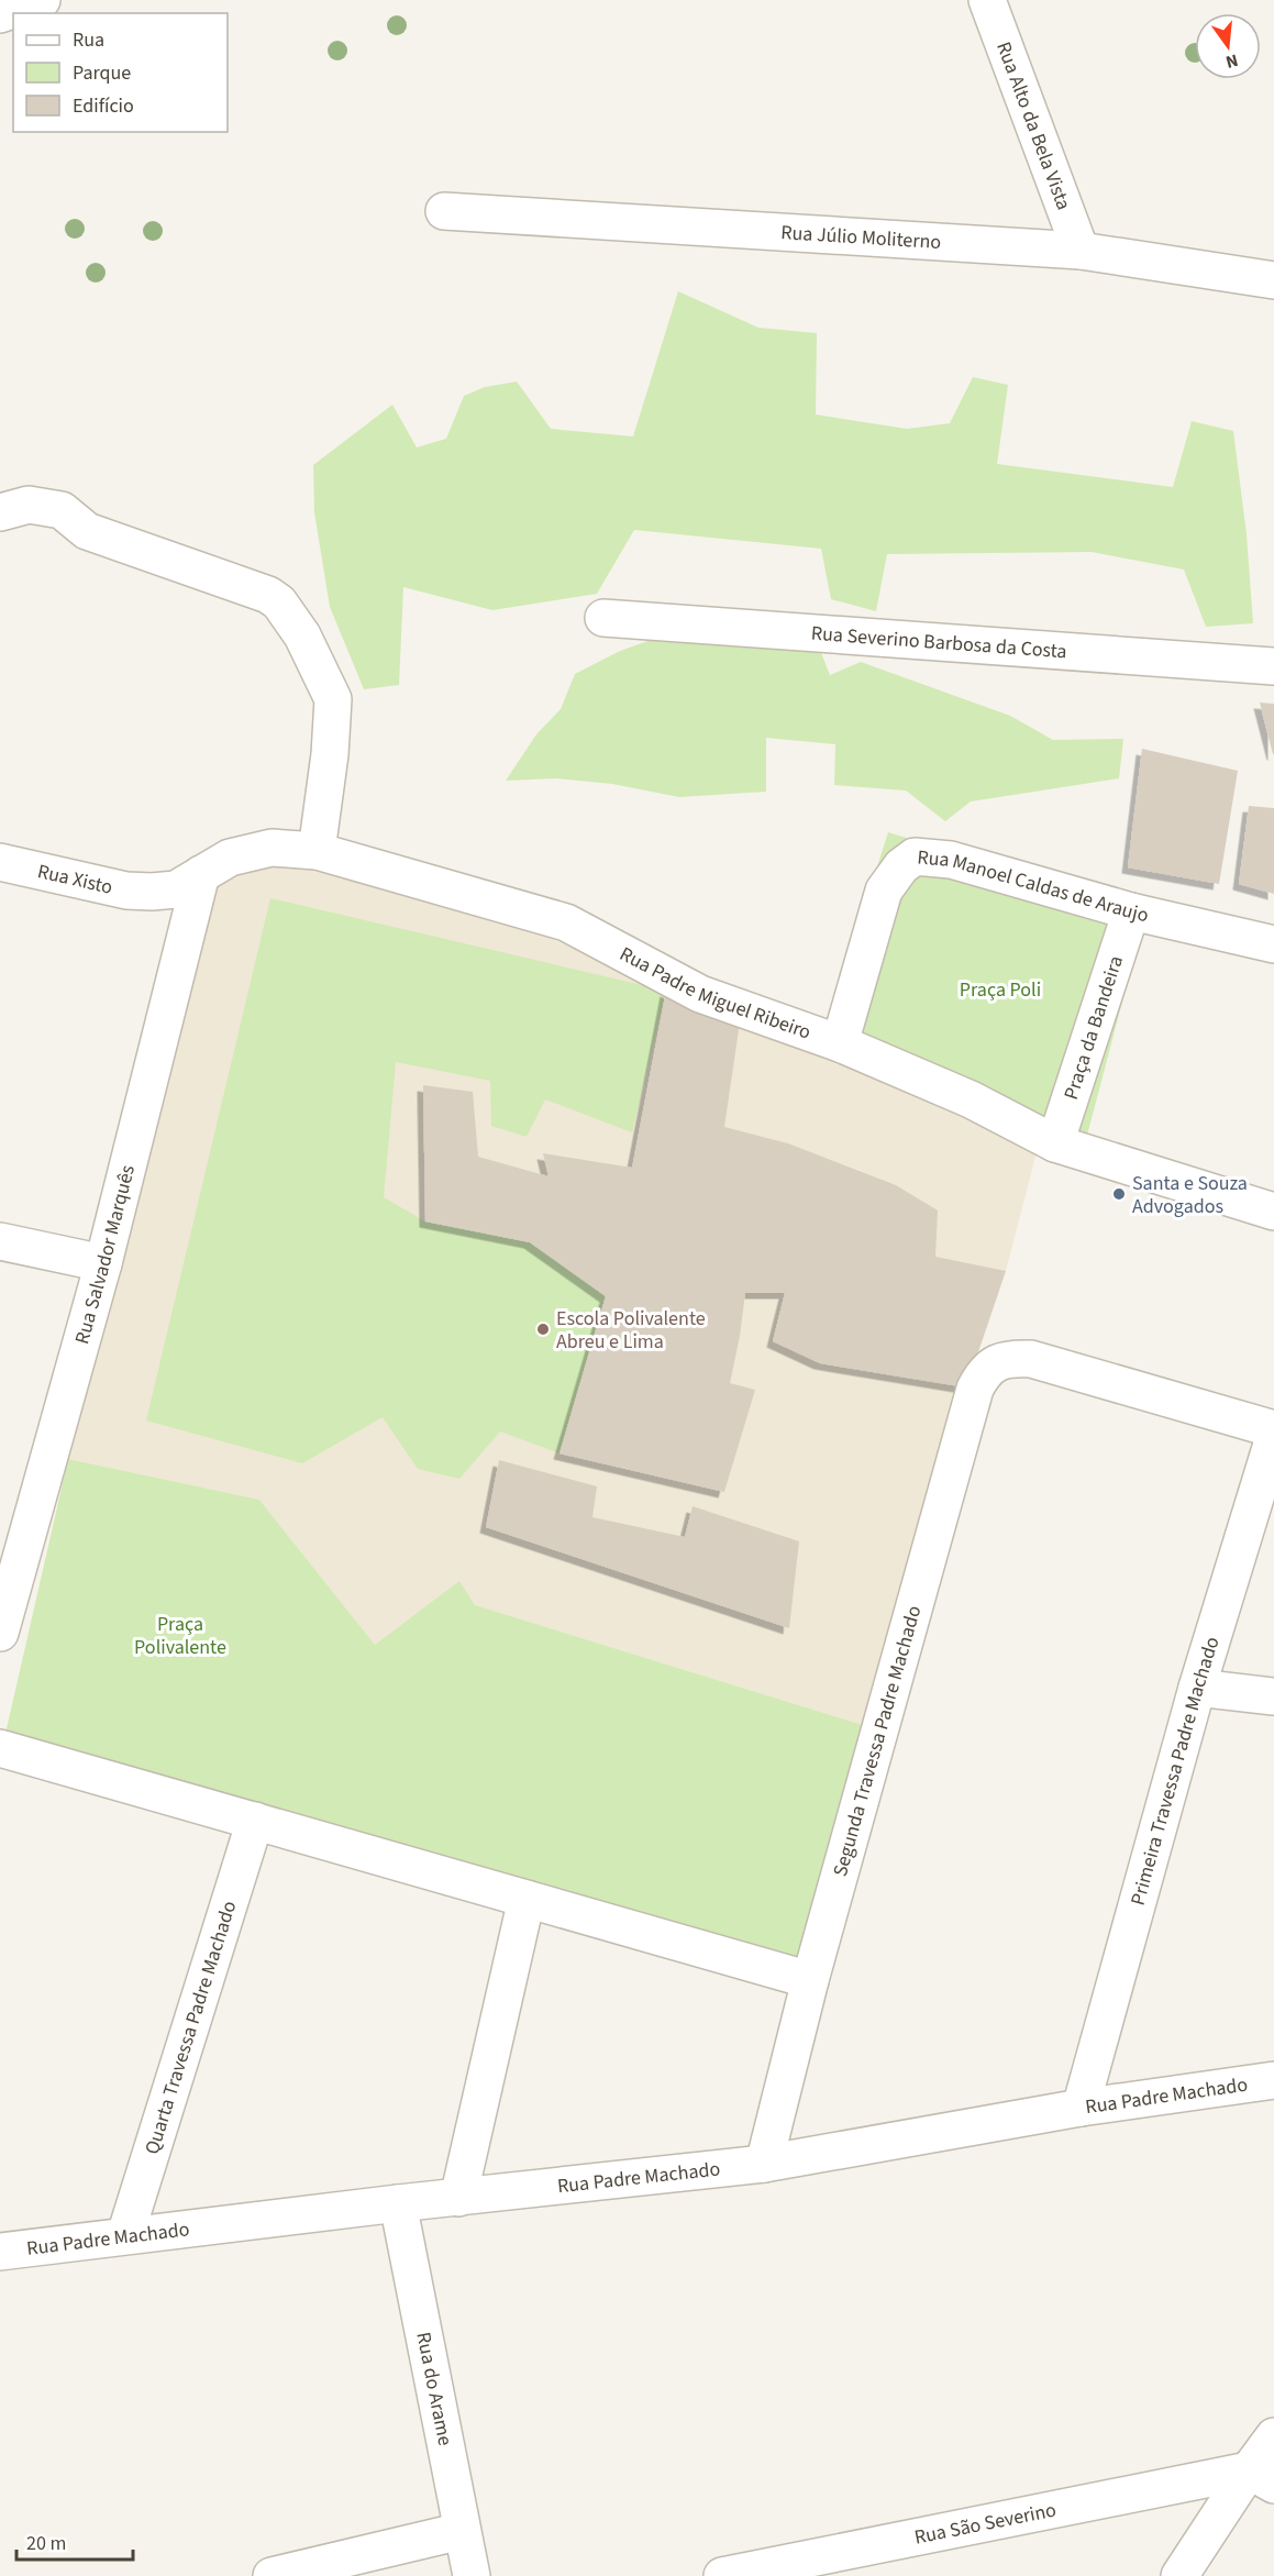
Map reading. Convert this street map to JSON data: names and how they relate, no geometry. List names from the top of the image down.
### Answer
{
  "streets": {
    "street": [
      "Rua Alto da Bela Vista",
      "Rua Júlio Moliterno",
      "Rua Severino Barbosa da Costa",
      "Rua Xisto",
      "Rua Manoel Caldas de Araujo",
      "Rua Padre Miguel Ribeiro",
      "Praça da Bandeira",
      "Rua Salvador Marquês",
      "Segunda Travessa Padre Machado",
      "Primeira Travessa Padre Machado",
      "Quarta Travessa Padre Machado",
      "Rua Padre Machado",
      "Rua do Arame",
      "Rua São Severino"
    ]
  },
  "crossings": [
    ["Rua Alto da Bela Vista", "Rua Júlio Moliterno"],
    ["Rua Xisto", "Rua Padre Miguel Ribeiro"],
    ["Rua Manoel Caldas de Araujo", "Rua Padre Miguel Ribeiro"],
    ["Rua Manoel Caldas de Araujo", "Praça da Bandeira"],
    ["Rua Padre Miguel Ribeiro", "Praça da Bandeira"],
    ["Rua Padre Miguel Ribeiro", "Rua Salvador Marquês"],
    ["Segunda Travessa Padre Machado", "Rua Padre Machado"],
    ["Primeira Travessa Padre Machado", "Rua Padre Machado"],
    ["Quarta Travessa Padre Machado", "Rua Padre Machado"],
    ["Rua Padre Machado", "Rua do Arame"]
  ],
  "parks": ["Praça Poli", "Praça Polivalente"],
  "places": ["Santa e Souza Advogados", "Escola Polivalente Abreu e Lima"],
  "legend": ["Rua", "Parque", "Edifício"],
  "scale_bar": "20 m",
  "north": "bottom"
}
